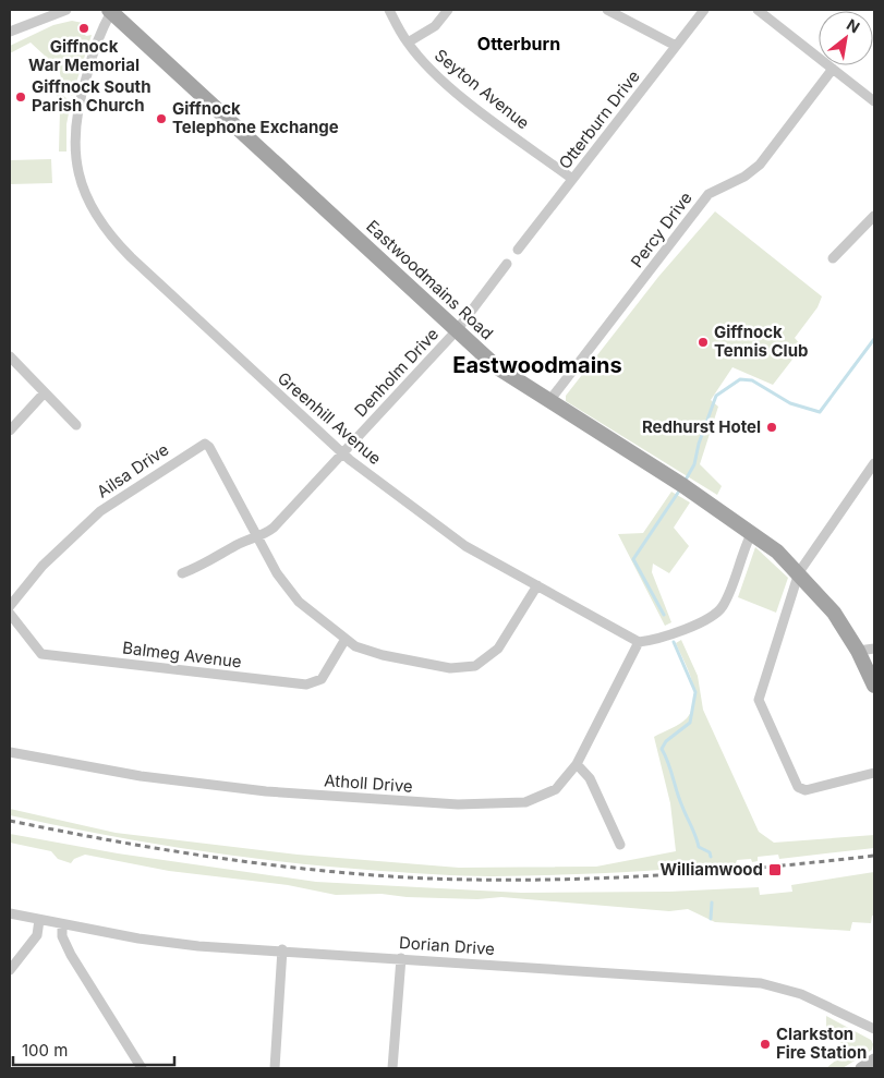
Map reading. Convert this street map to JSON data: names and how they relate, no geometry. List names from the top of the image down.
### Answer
{
  "streets": {
    "main road": ["Eastwoodmains Road"],
    "street": [
      "Seyton Avenue",
      "Otterburn Drive",
      "Percy Drive",
      "Denholm Drive",
      "Greenhill Avenue",
      "Ailsa Drive",
      "Balmeg Avenue",
      "Atholl Drive",
      "Dorian Drive"
    ]
  },
  "crossings": [
    ["Seyton Avenue", "Otterburn Drive"],
    ["Percy Drive", "Eastwoodmains Road"],
    ["Eastwoodmains Road", "Denholm Drive"],
    ["Eastwoodmains Road", "Greenhill Avenue"],
    ["Denholm Drive", "Greenhill Avenue"],
    ["Denholm Drive", "Ailsa Drive"],
    ["Greenhill Avenue", "Atholl Drive"]
  ],
  "districts": ["Otterburn", "Eastwoodmains"],
  "places": {
    "other": [
      "Giffnock War Memorial",
      "Giffnock South Parish Church",
      "Giffnock Telephone Exchange",
      "Giffnock Tennis Club",
      "Redhurst Hotel",
      "Clarkston Fire Station"
    ],
    "transit": ["Williamwood"]
  },
  "scale_bar": "100 m",
  "north": "top right"
}
